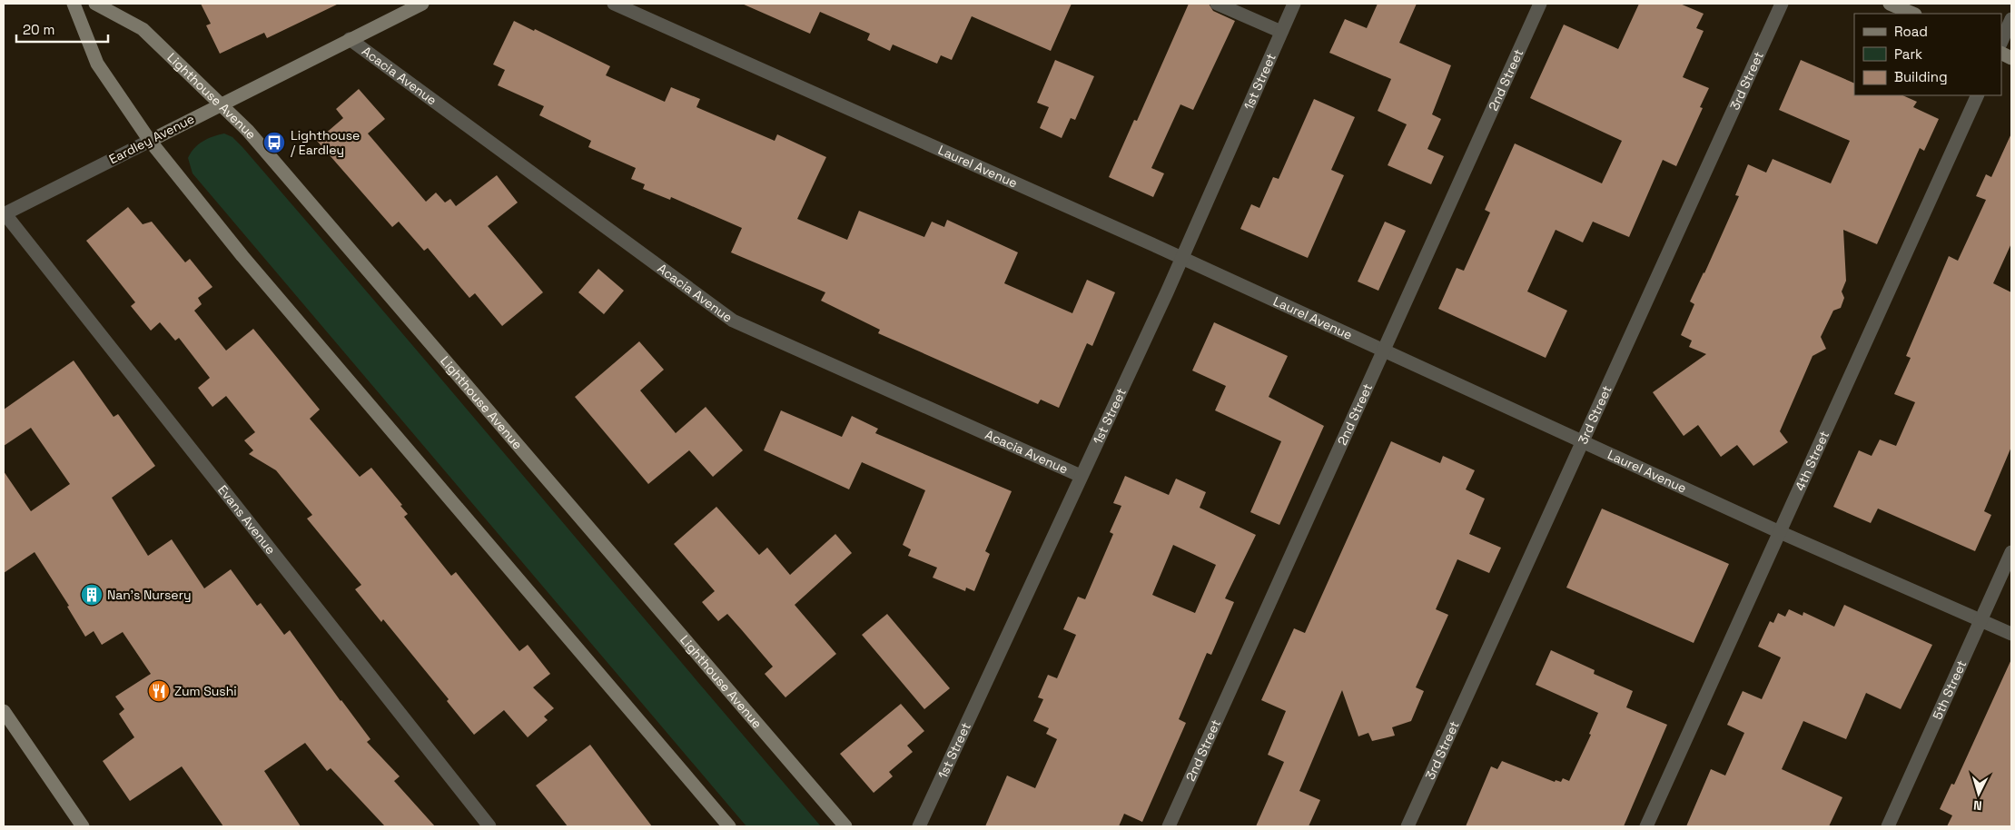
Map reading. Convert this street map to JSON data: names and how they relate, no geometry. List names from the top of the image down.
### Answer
{
  "streets": {
    "main road": ["Lighthouse Avenue", "Eardley Avenue"],
    "street": [
      "Acacia Avenue",
      "2nd Street",
      "3rd Street",
      "1st Street",
      "Laurel Avenue",
      "4th Street",
      "Evans Avenue",
      "5th Street"
    ]
  },
  "crossings": [
    ["Acacia Avenue", "1st Street"],
    ["Acacia Avenue", "Eardley Avenue"],
    ["2nd Street", "Laurel Avenue"],
    ["3rd Street", "Laurel Avenue"],
    ["1st Street", "Laurel Avenue"],
    ["Lighthouse Avenue", "Eardley Avenue"],
    ["Eardley Avenue", "Evans Avenue"],
    ["Laurel Avenue", "4th Street"],
    ["Laurel Avenue", "5th Street"]
  ],
  "places": {
    "bus stop": ["Lighthouse / Eardley"],
    "building": ["Nan's Nursery"],
    "restaurant": ["Zum Sushi"]
  },
  "legend": ["Road", "Park", "Building"],
  "scale_bar": "20 m",
  "north": "bottom"
}
